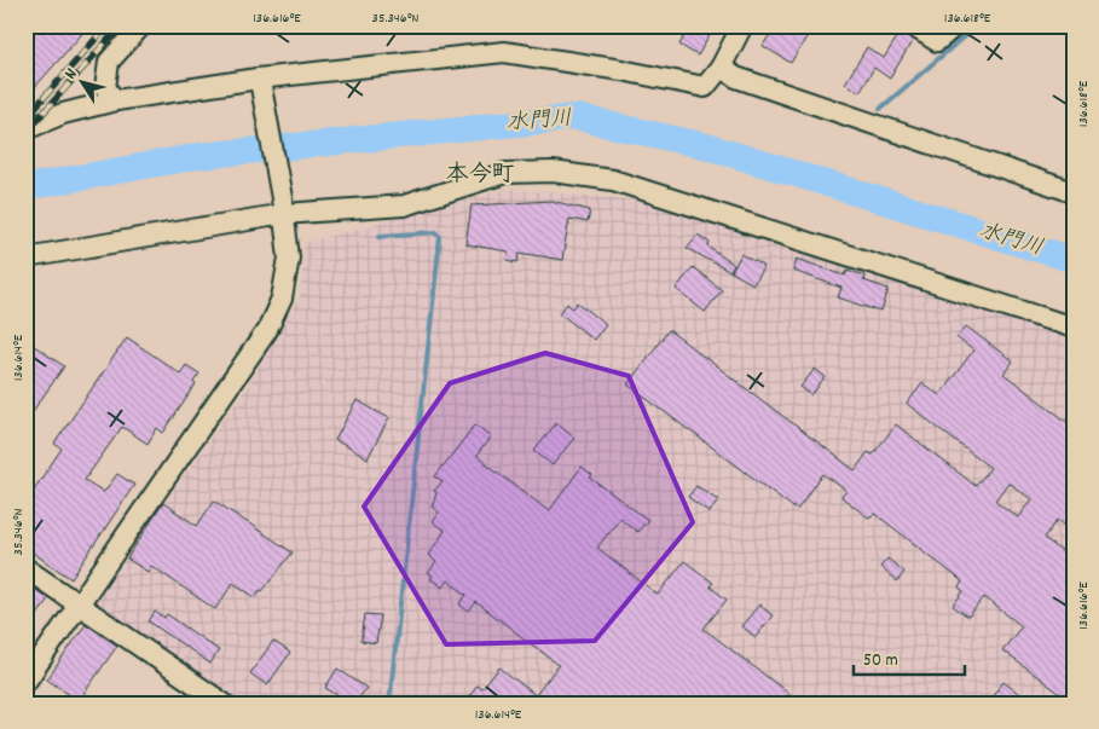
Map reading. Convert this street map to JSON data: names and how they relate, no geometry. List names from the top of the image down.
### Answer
{
  "districts": ["本今町"],
  "water": ["水門川"],
  "scale_bar": "50 m",
  "north": "top left",
  "coordinates": [
    "136.616°E",
    "35.346°N",
    "136.618°E",
    "136.614°E"
  ]
}
